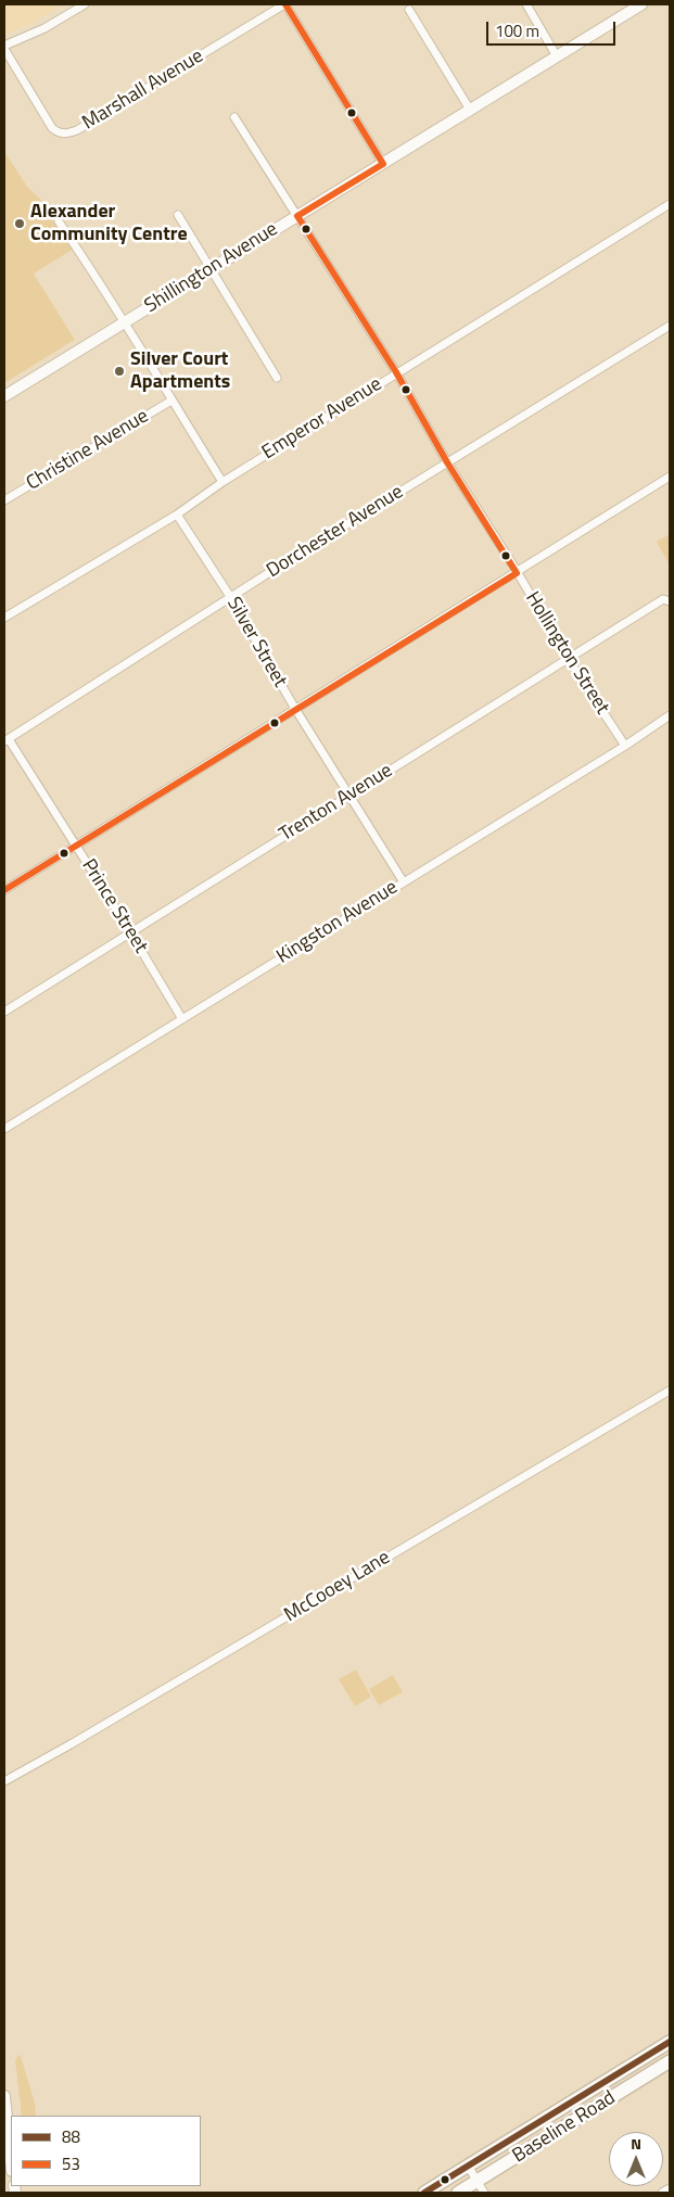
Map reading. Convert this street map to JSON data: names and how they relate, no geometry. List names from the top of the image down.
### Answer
{
  "streets": {
    "main road": ["Baseline Road"],
    "street": [
      "Marshall Avenue",
      "Shillington Avenue",
      "Emperor Avenue",
      "Christine Avenue",
      "Dorchester Avenue",
      "Silver Street",
      "Hollington Street",
      "Trenton Avenue",
      "Prince Street",
      "Kingston Avenue",
      "McCooey Lane"
    ]
  },
  "crossings": [
    ["Shillington Avenue", "Hollington Street"],
    ["Emperor Avenue", "Silver Street"],
    ["Emperor Avenue", "Hollington Street"],
    ["Dorchester Avenue", "Silver Street"],
    ["Dorchester Avenue", "Hollington Street"],
    ["Dorchester Avenue", "Prince Street"],
    ["Silver Street", "Trenton Avenue"],
    ["Silver Street", "Kingston Avenue"],
    ["Hollington Street", "Trenton Avenue"],
    ["Hollington Street", "Kingston Avenue"],
    ["Trenton Avenue", "Prince Street"],
    ["Prince Street", "Kingston Avenue"]
  ],
  "places": ["Alexander Community Centre", "Silver Court Apartments"],
  "lines": ["transit line 53", "transit line 88"],
  "legend": ["88", "53"],
  "scale_bar": "100 m",
  "north": "top"
}
